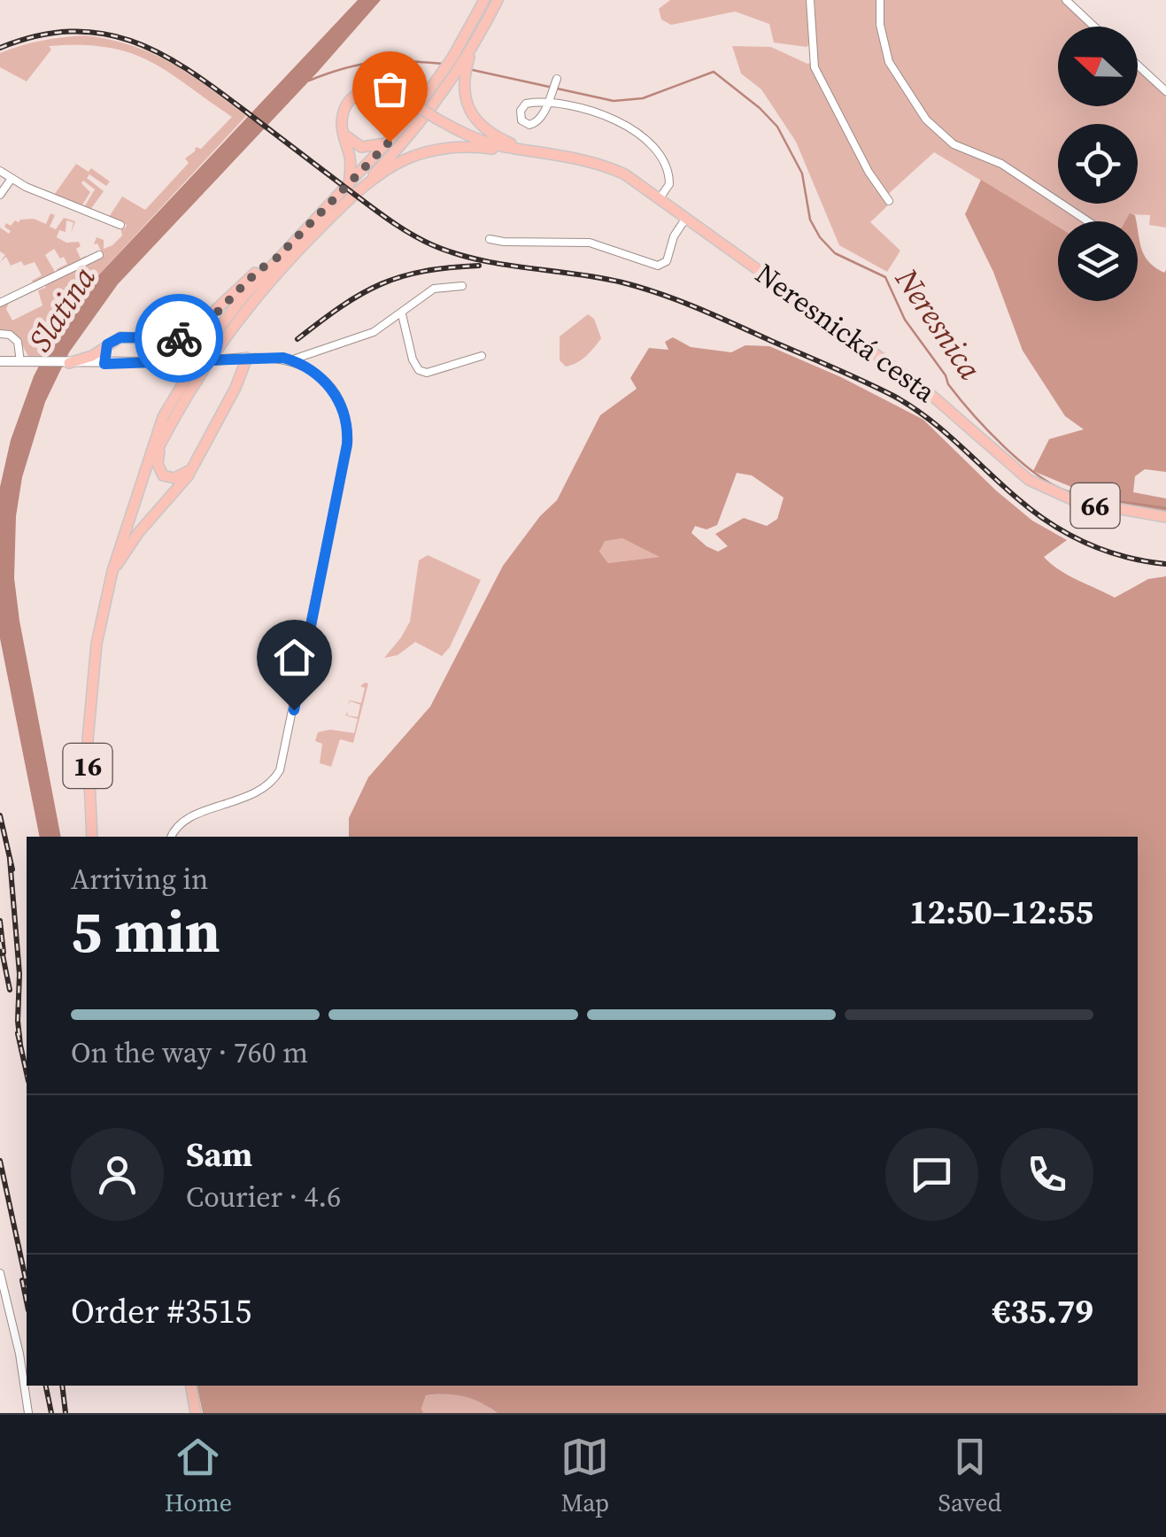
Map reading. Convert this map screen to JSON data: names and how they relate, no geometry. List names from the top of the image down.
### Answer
{
  "streets": {
    "main road": ["Neresnická cesta", "66", "16"]
  },
  "crossings": [
    ["Neresnická cesta", "66"]
  ],
  "water": ["Slatina", "Neresnica"],
  "north": "left",
  "page": {
    "heading": ["5 min", "Arriving in", "12:50–12:55"],
    "panel": [
      "Sam",
      "Courier · 4.6",
      "Order #3515",
      "€35.79"
    ],
    "bar": "On the way · 760 m",
    "tabs": ["Home", "Map", "Saved"]
  }
}
